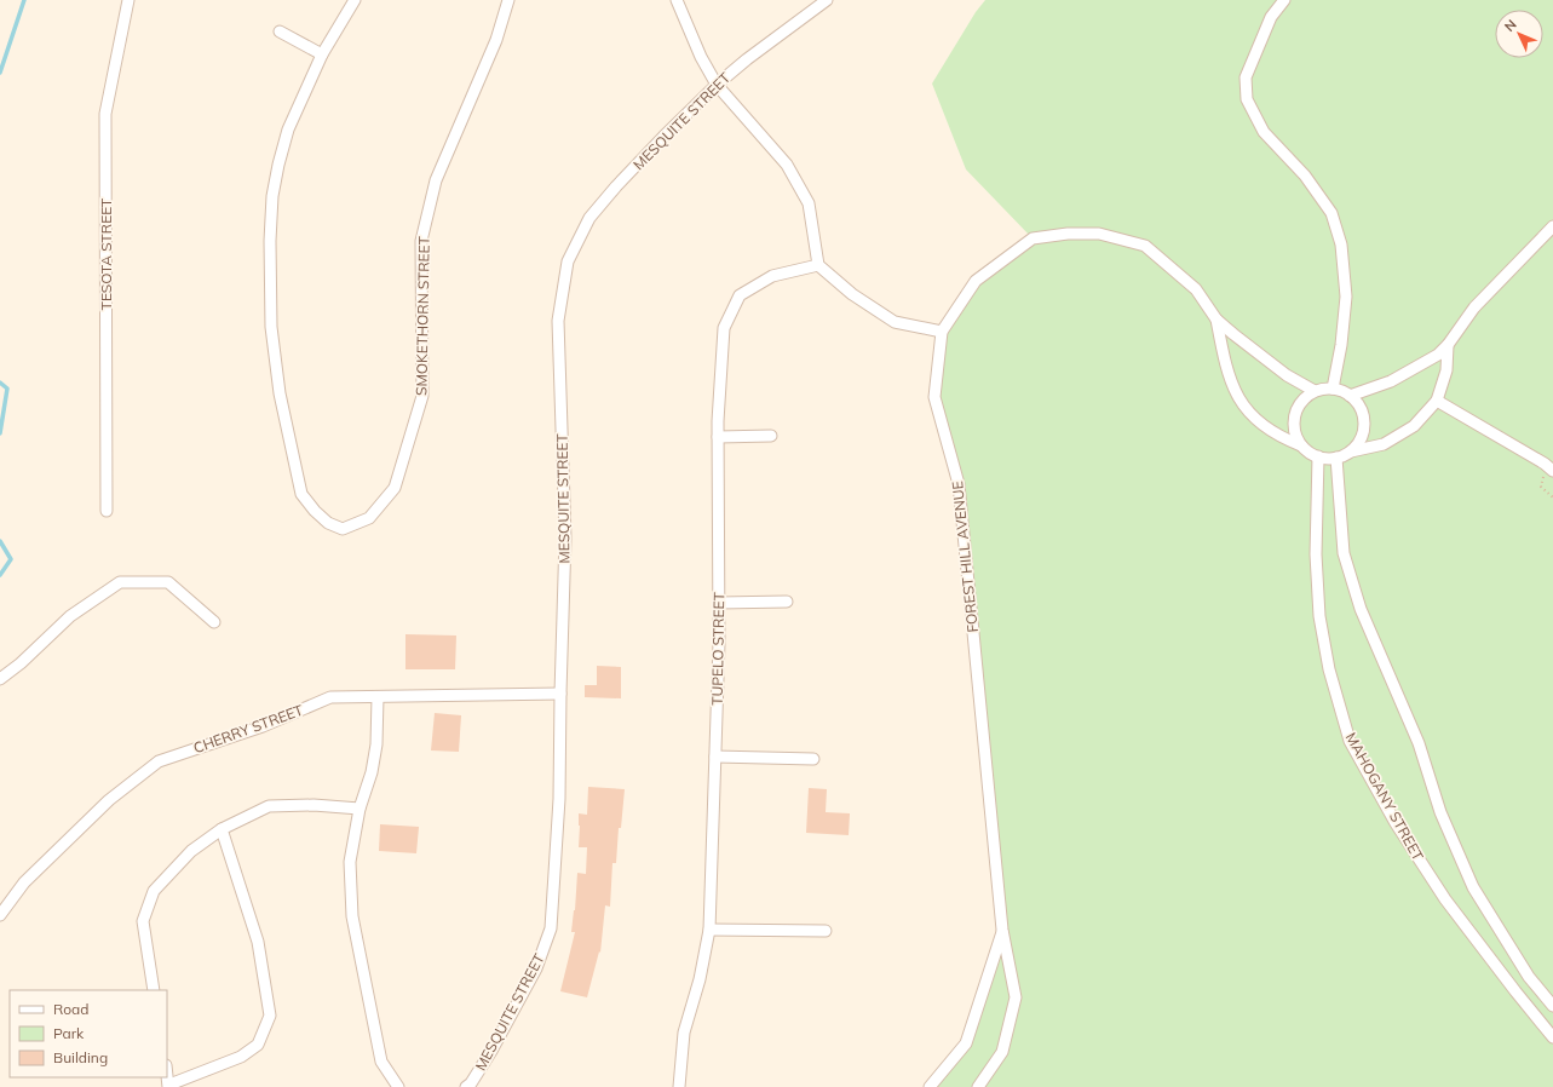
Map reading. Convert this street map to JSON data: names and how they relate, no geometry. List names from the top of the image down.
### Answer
{
  "streets": {
    "street": [
      "MESQUITE STREET",
      "TESOTA STREET",
      "SMOKETHORN STREET",
      "FOREST HILL AVENUE",
      "TUPELO STREET",
      "CHERRY STREET",
      "MAHOGANY STREET"
    ]
  },
  "crossings": [
    ["MESQUITE STREET", "CHERRY STREET"],
    ["FOREST HILL AVENUE", "MAHOGANY STREET"]
  ],
  "legend": ["Road", "Park", "Building"],
  "north": "top left"
}
